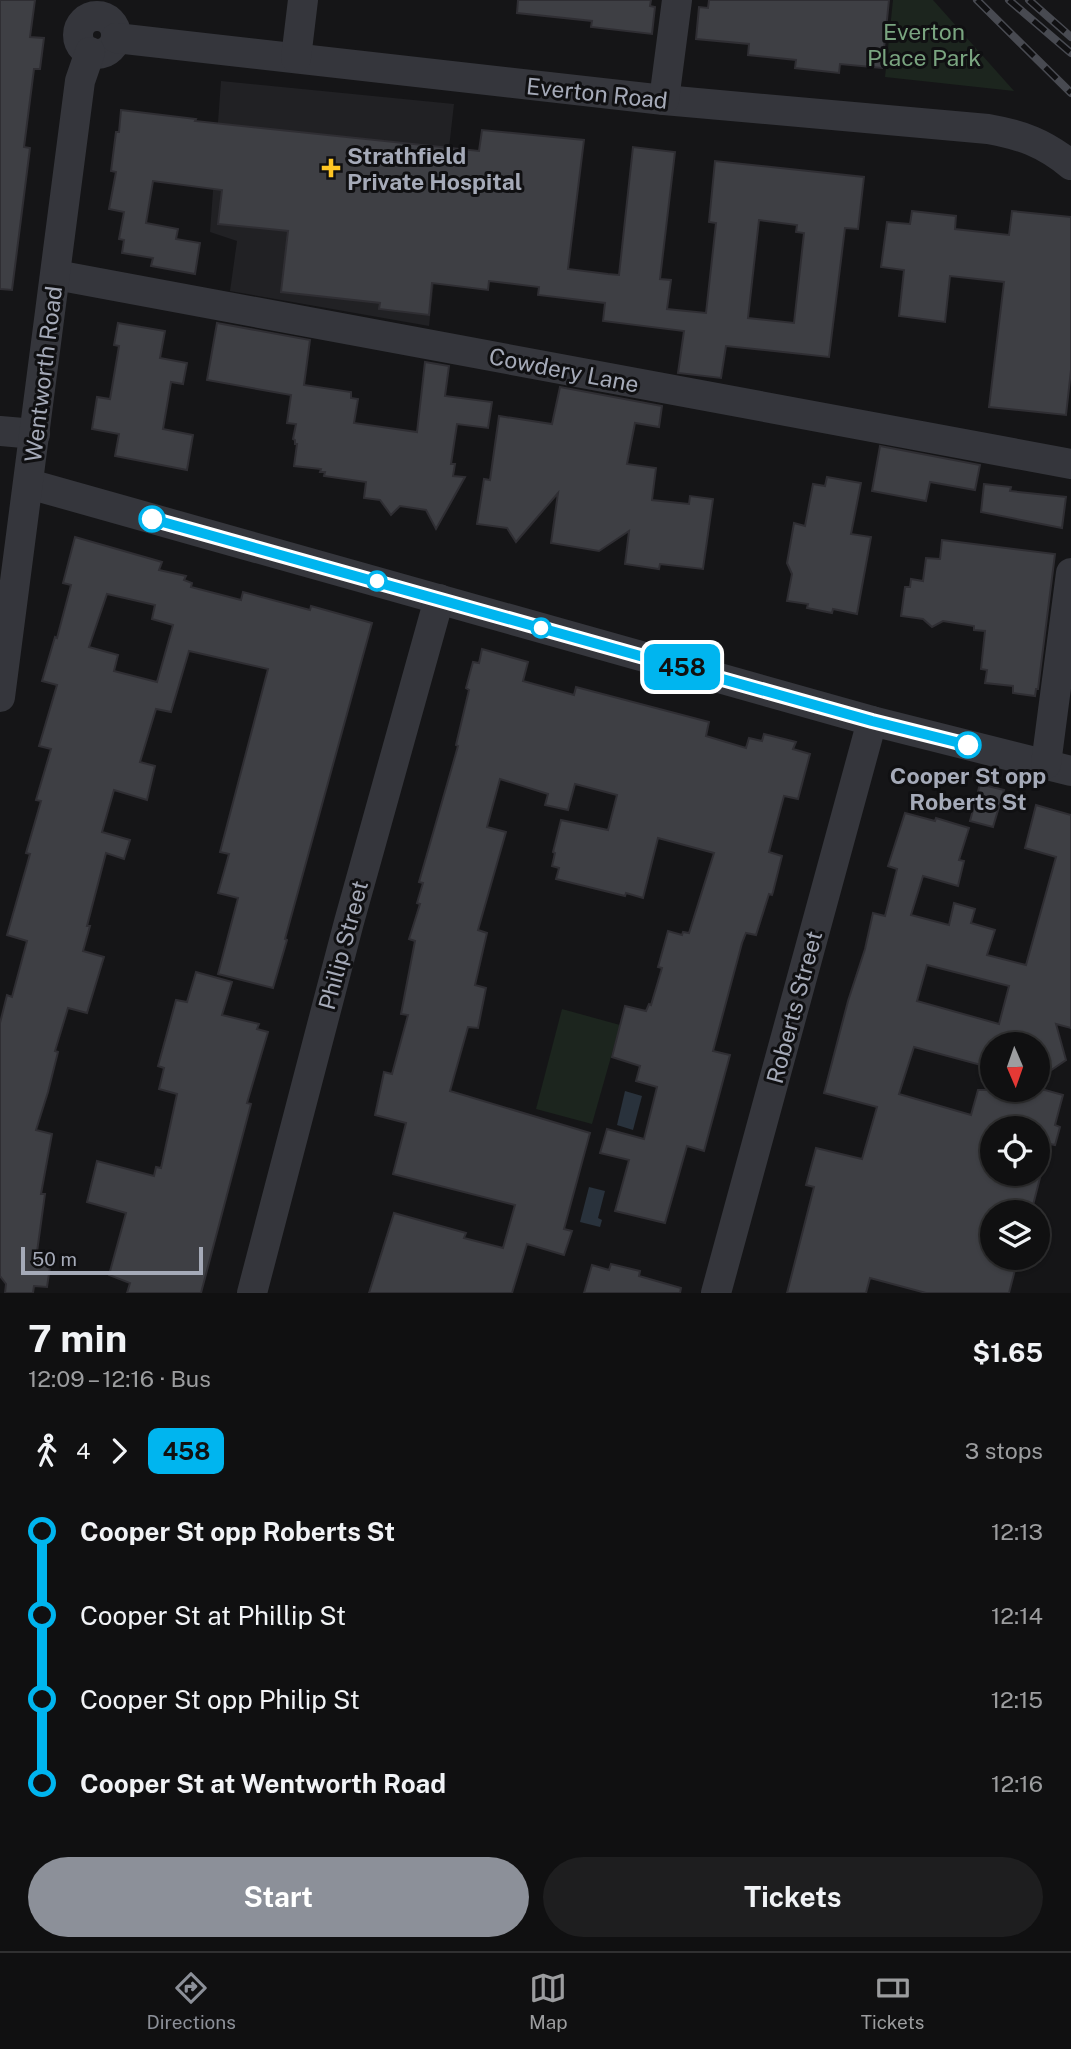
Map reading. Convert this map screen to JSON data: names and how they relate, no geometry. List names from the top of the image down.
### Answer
{
  "streets": {
    "street": [
      "Everton Road",
      "Cowdery Lane",
      "Wentworth Road",
      "Philip Street",
      "Roberts Street"
    ]
  },
  "crossings": [
    ["Everton Road", "Wentworth Road"],
    ["Cowdery Lane", "Wentworth Road"]
  ],
  "parks": ["Everton Place Park"],
  "places": {
    "health": ["Strathfield Private Hospital"],
    "other": ["Cooper St opp Roberts St"]
  },
  "lines": ["bus line 458"],
  "scale_bar": "50 m",
  "north": "bottom",
  "page": {
    "on_map": "458",
    "scale": "50 m",
    "heading": ["7 min", "12:09 – 12:16 · Bus", "$1.65"],
    "legs": ["4", "458", "3 stops"],
    "list": [
      {
        "name": "Cooper St opp Roberts St",
        "value": "12:13"
      },
      {
        "name": "Cooper St at Phillip St",
        "value": "12:14"
      },
      {
        "name": "Cooper St opp Philip St",
        "value": "12:15"
      },
      {
        "name": "Cooper St at Wentworth Road",
        "value": "12:16"
      }
    ],
    "buttons": ["Start", "Tickets"],
    "tabs": ["Directions", "Map", "Tickets"]
  }
}
